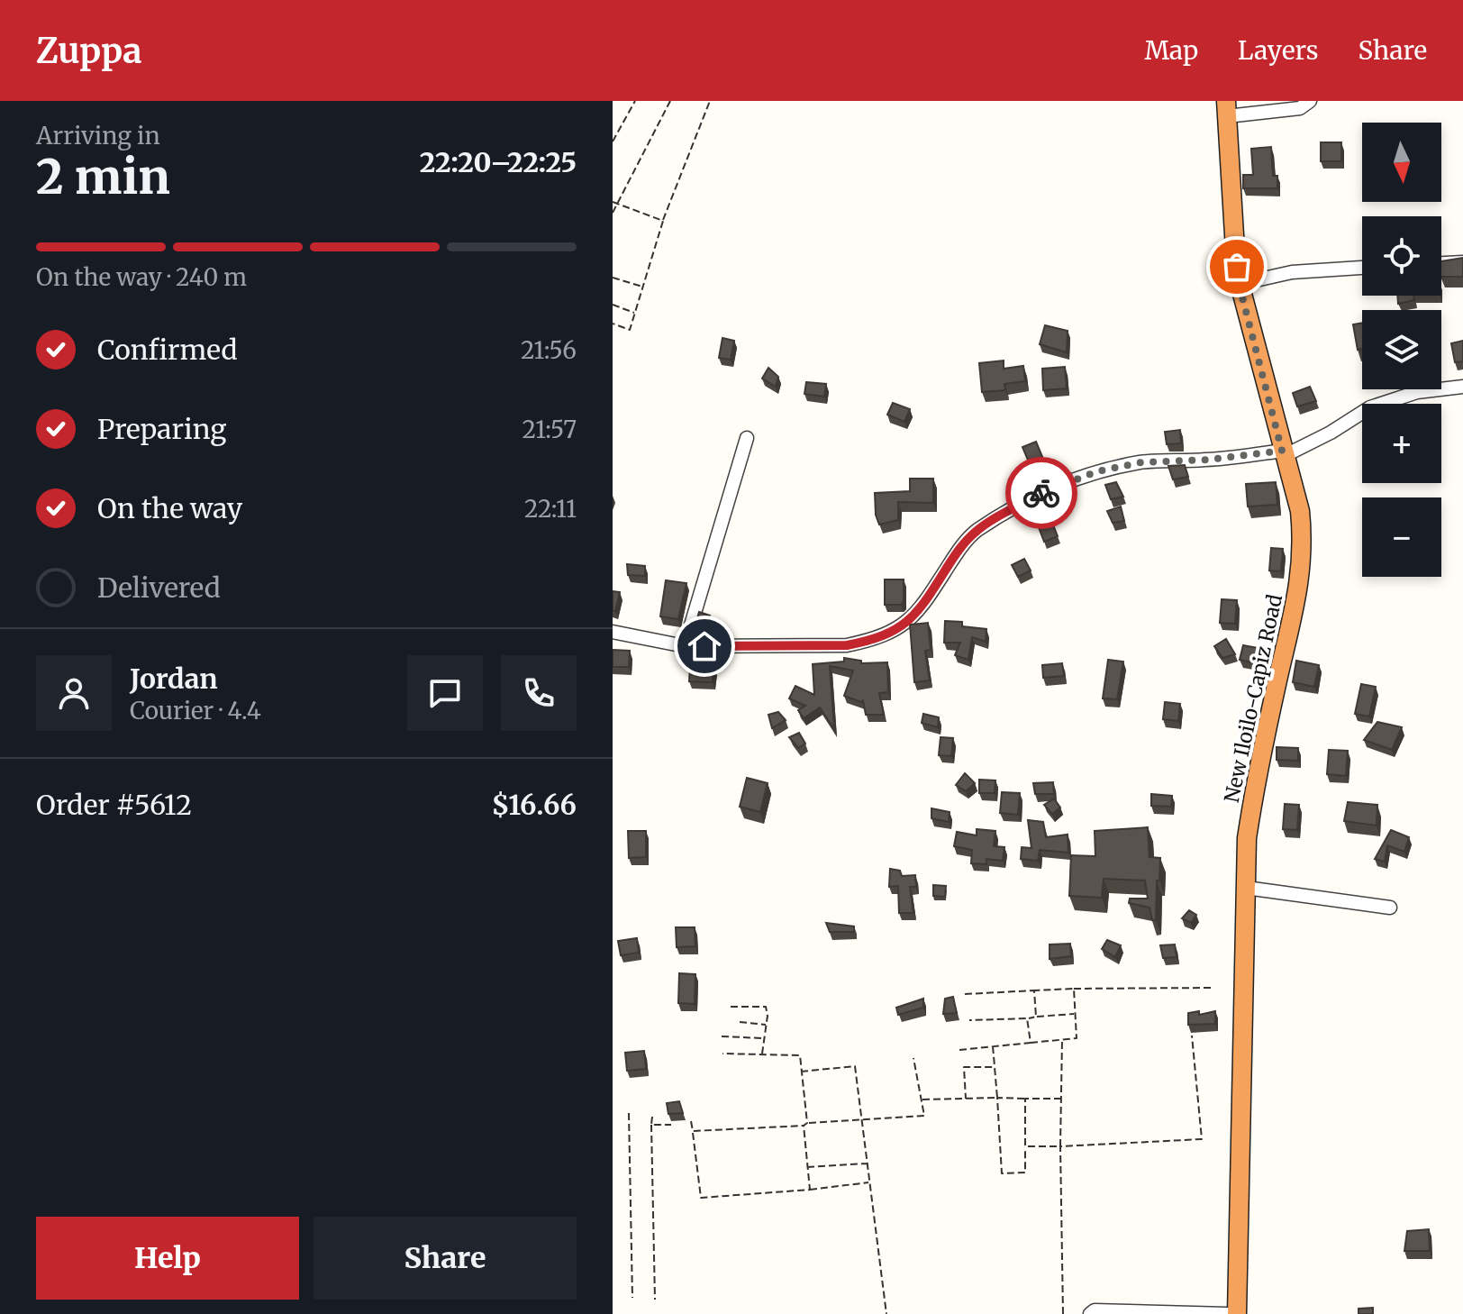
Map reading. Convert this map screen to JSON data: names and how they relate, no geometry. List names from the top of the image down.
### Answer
{
  "streets": {
    "highway": ["New Iloilo-Capiz Road"]
  },
  "north": "bottom",
  "page": {
    "header": "Zuppa",
    "nav": ["Map", "Layers", "Share"],
    "heading": ["2 min", "Arriving in", "22:20–22:25"],
    "panel": [
      "Jordan",
      "Courier · 4.4",
      "Order #5612",
      "$16.66"
    ],
    "map_buttons": ["+", "−"],
    "bar": "On the way · 240 m",
    "list": [
      ["Confirmed", "21:56"],
      ["Preparing", "21:57"],
      ["On the way", "22:11"],
      "Delivered"
    ],
    "buttons": ["Help", "Share"]
  }
}
